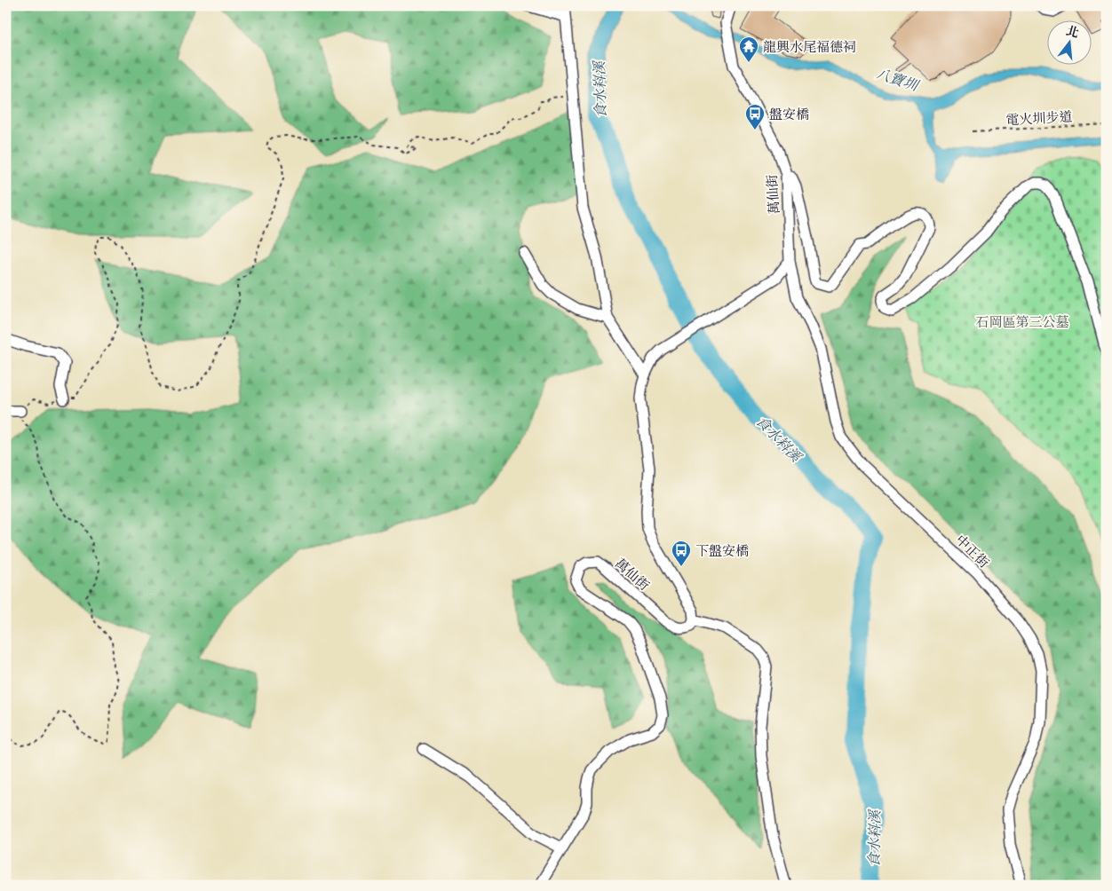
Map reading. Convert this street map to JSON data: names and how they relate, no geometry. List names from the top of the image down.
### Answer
{
  "streets": {
    "street": ["萬仙街", "中正街"],
    "path": ["電火圳步道"]
  },
  "crossings": [
    ["萬仙街", "中正街"]
  ],
  "water": ["八寶圳", "食水嵙溪"],
  "parks": ["石岡區第三公墓"],
  "places": {
    "temple": ["龍興水尾福德祠"],
    "bus stop": ["盤安橋", "下盤安橋"]
  },
  "north": "top"
}
